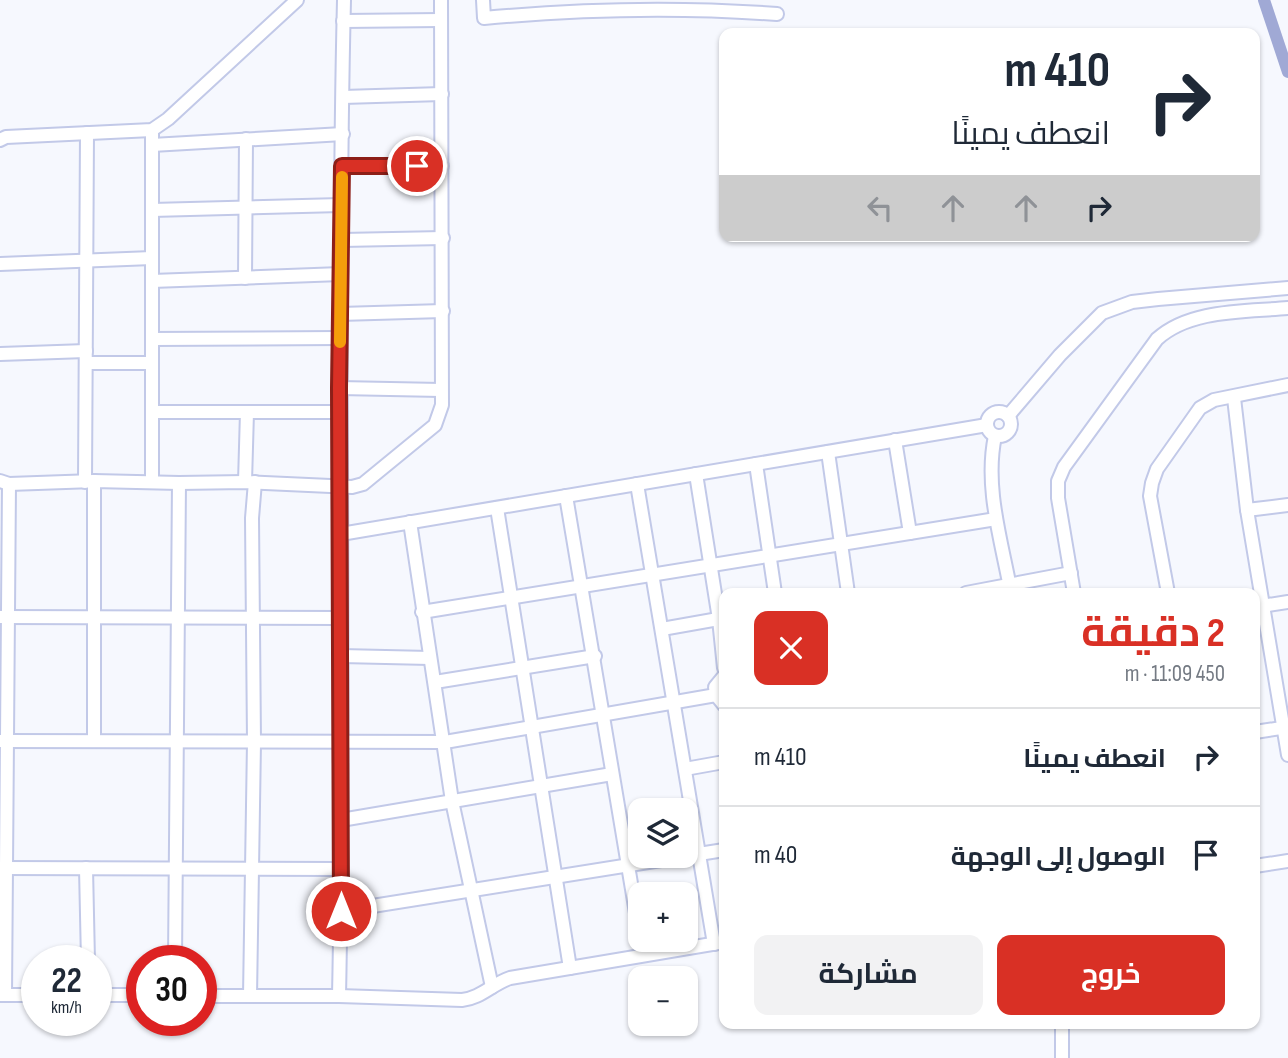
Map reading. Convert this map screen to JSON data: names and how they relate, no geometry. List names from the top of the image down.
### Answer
{
  "page": {
    "turn": ["410 m", "انعطف يمينًا"],
    "heading": ["2 دقيقة", "450 m · 11:09"],
    "list": [
      {
        "name": "انعطف يمينًا",
        "value": "410 m"
      },
      {
        "name": "الوصول إلى الوجهة",
        "value": "40 m"
      }
    ],
    "map_buttons": ["+", "−"],
    "buttons": ["خروج", "مشاركة"],
    "speed": "22 km/h",
    "limit": "30"
  }
}
